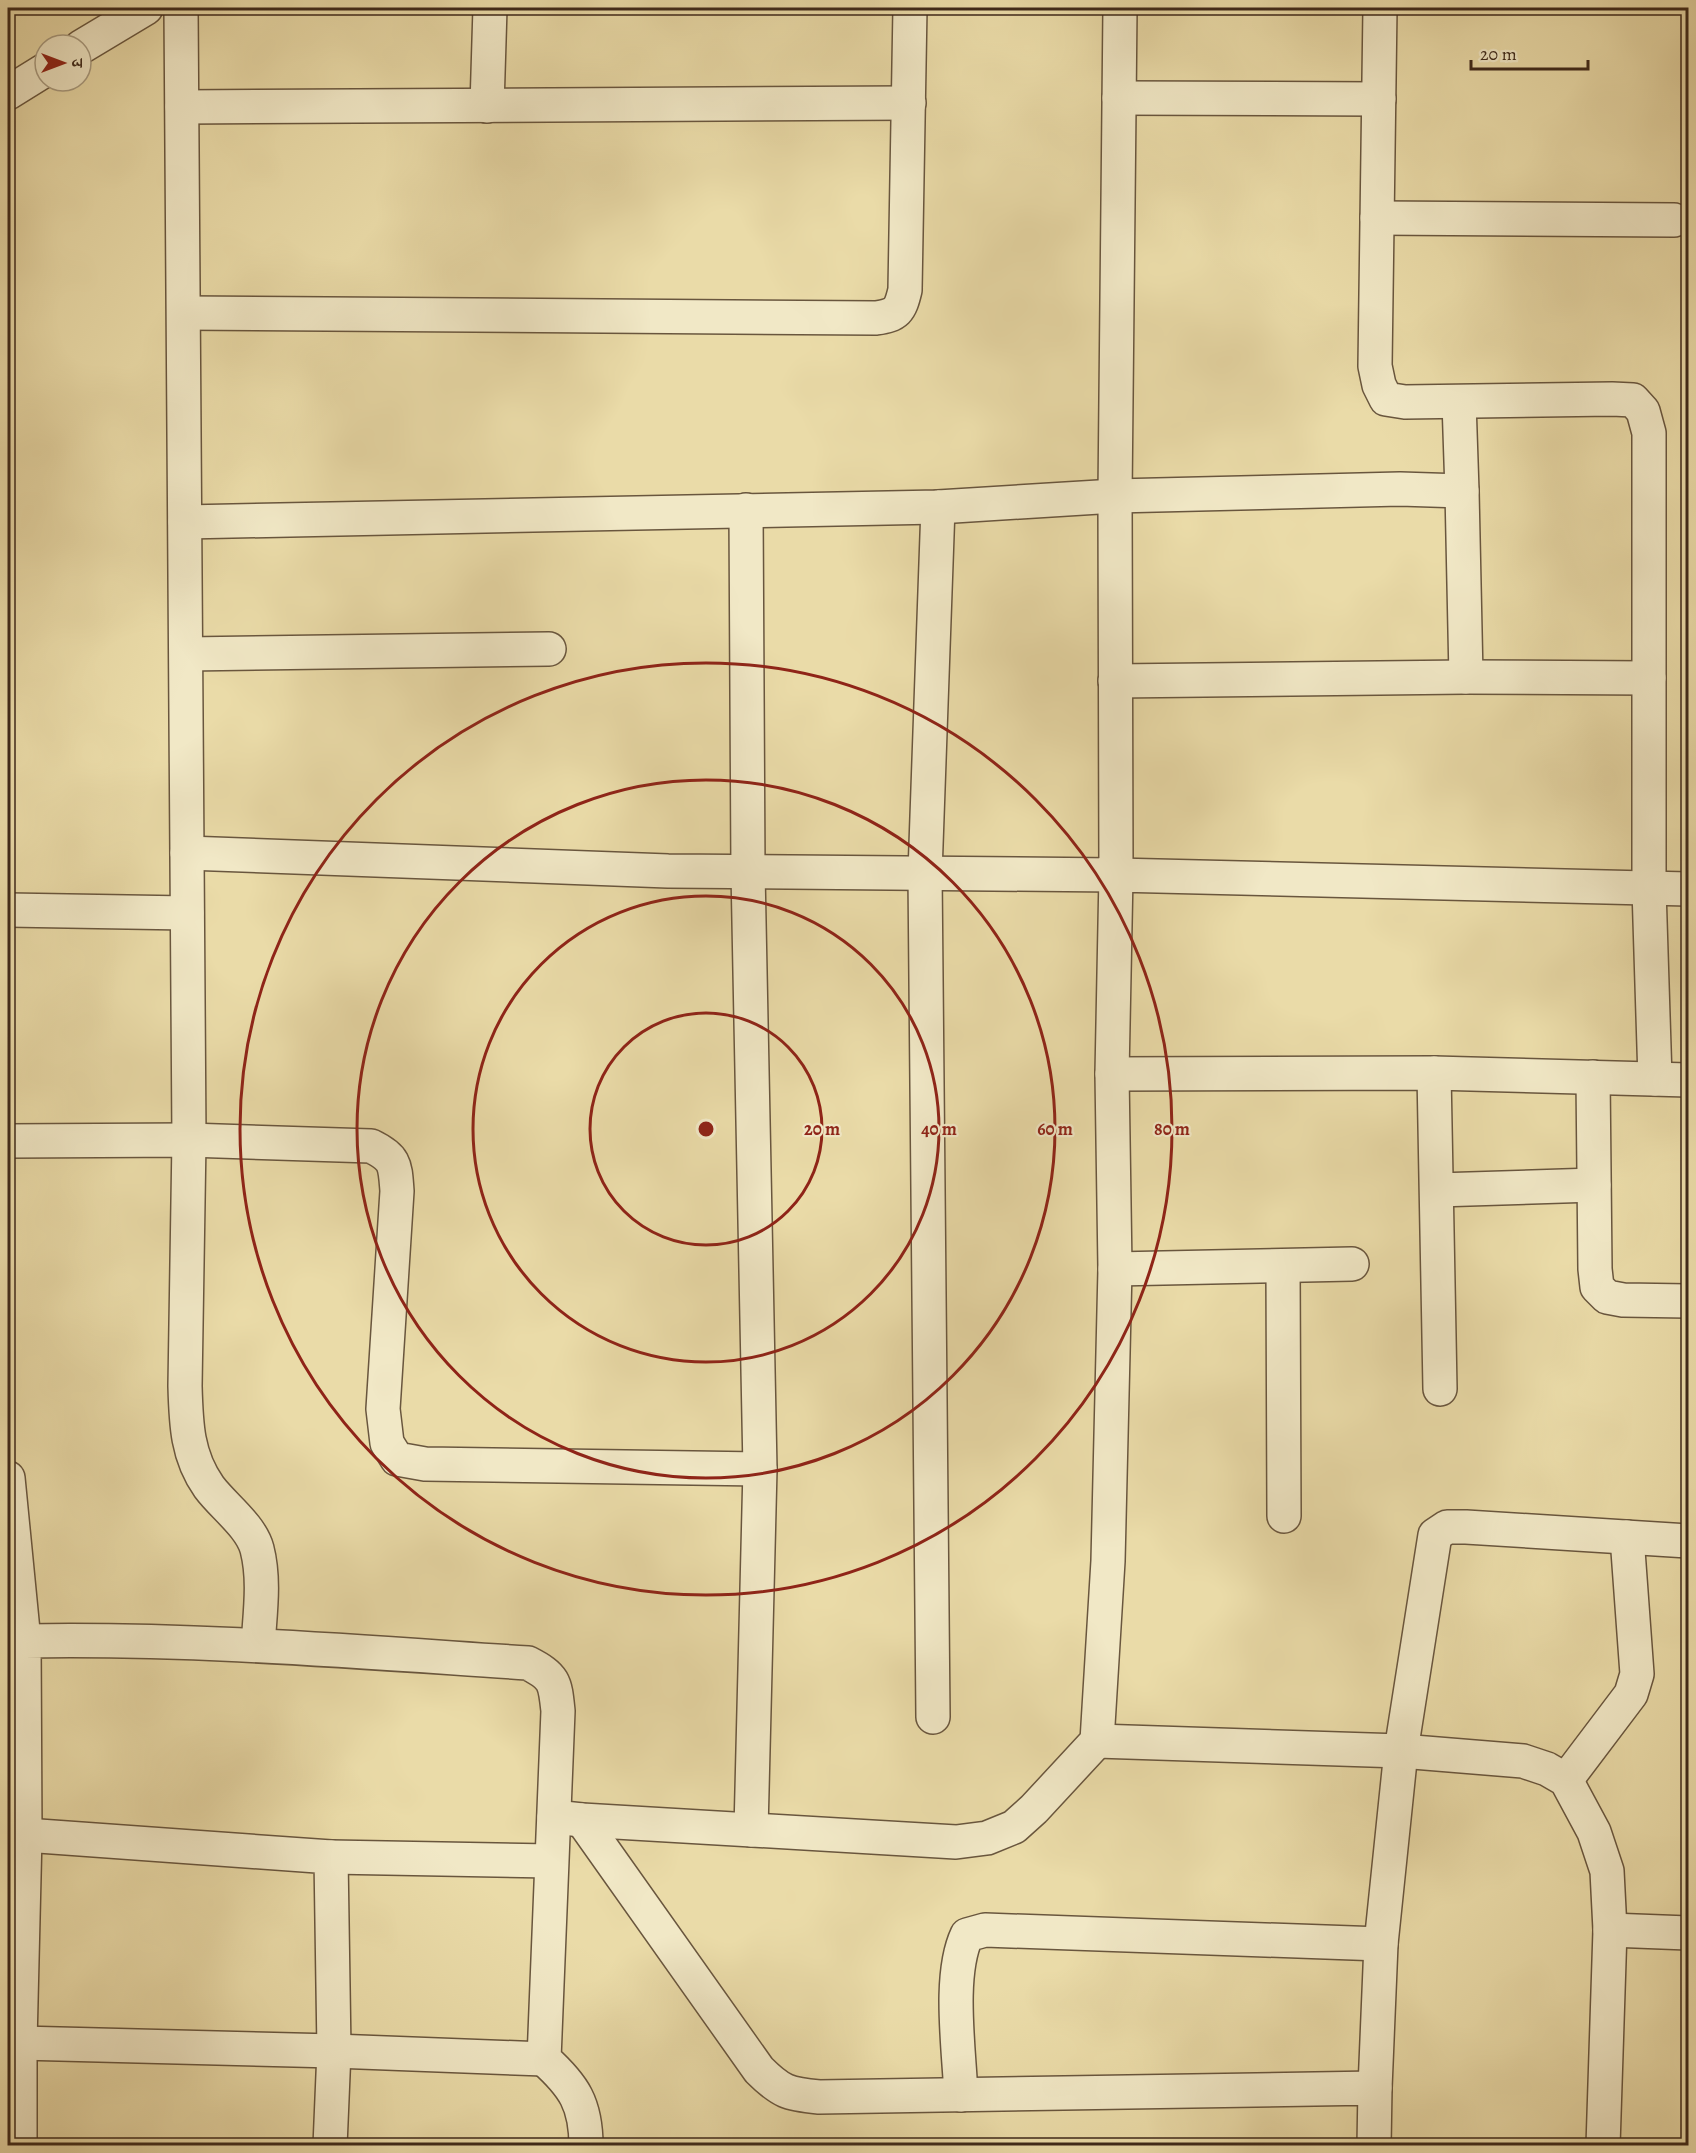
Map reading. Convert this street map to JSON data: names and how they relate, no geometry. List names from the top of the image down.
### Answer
{
  "scale_bar": "20 m",
  "north": "right",
  "rings": [
    "20 m",
    "40 m",
    "60 m",
    "80 m"
  ]
}
